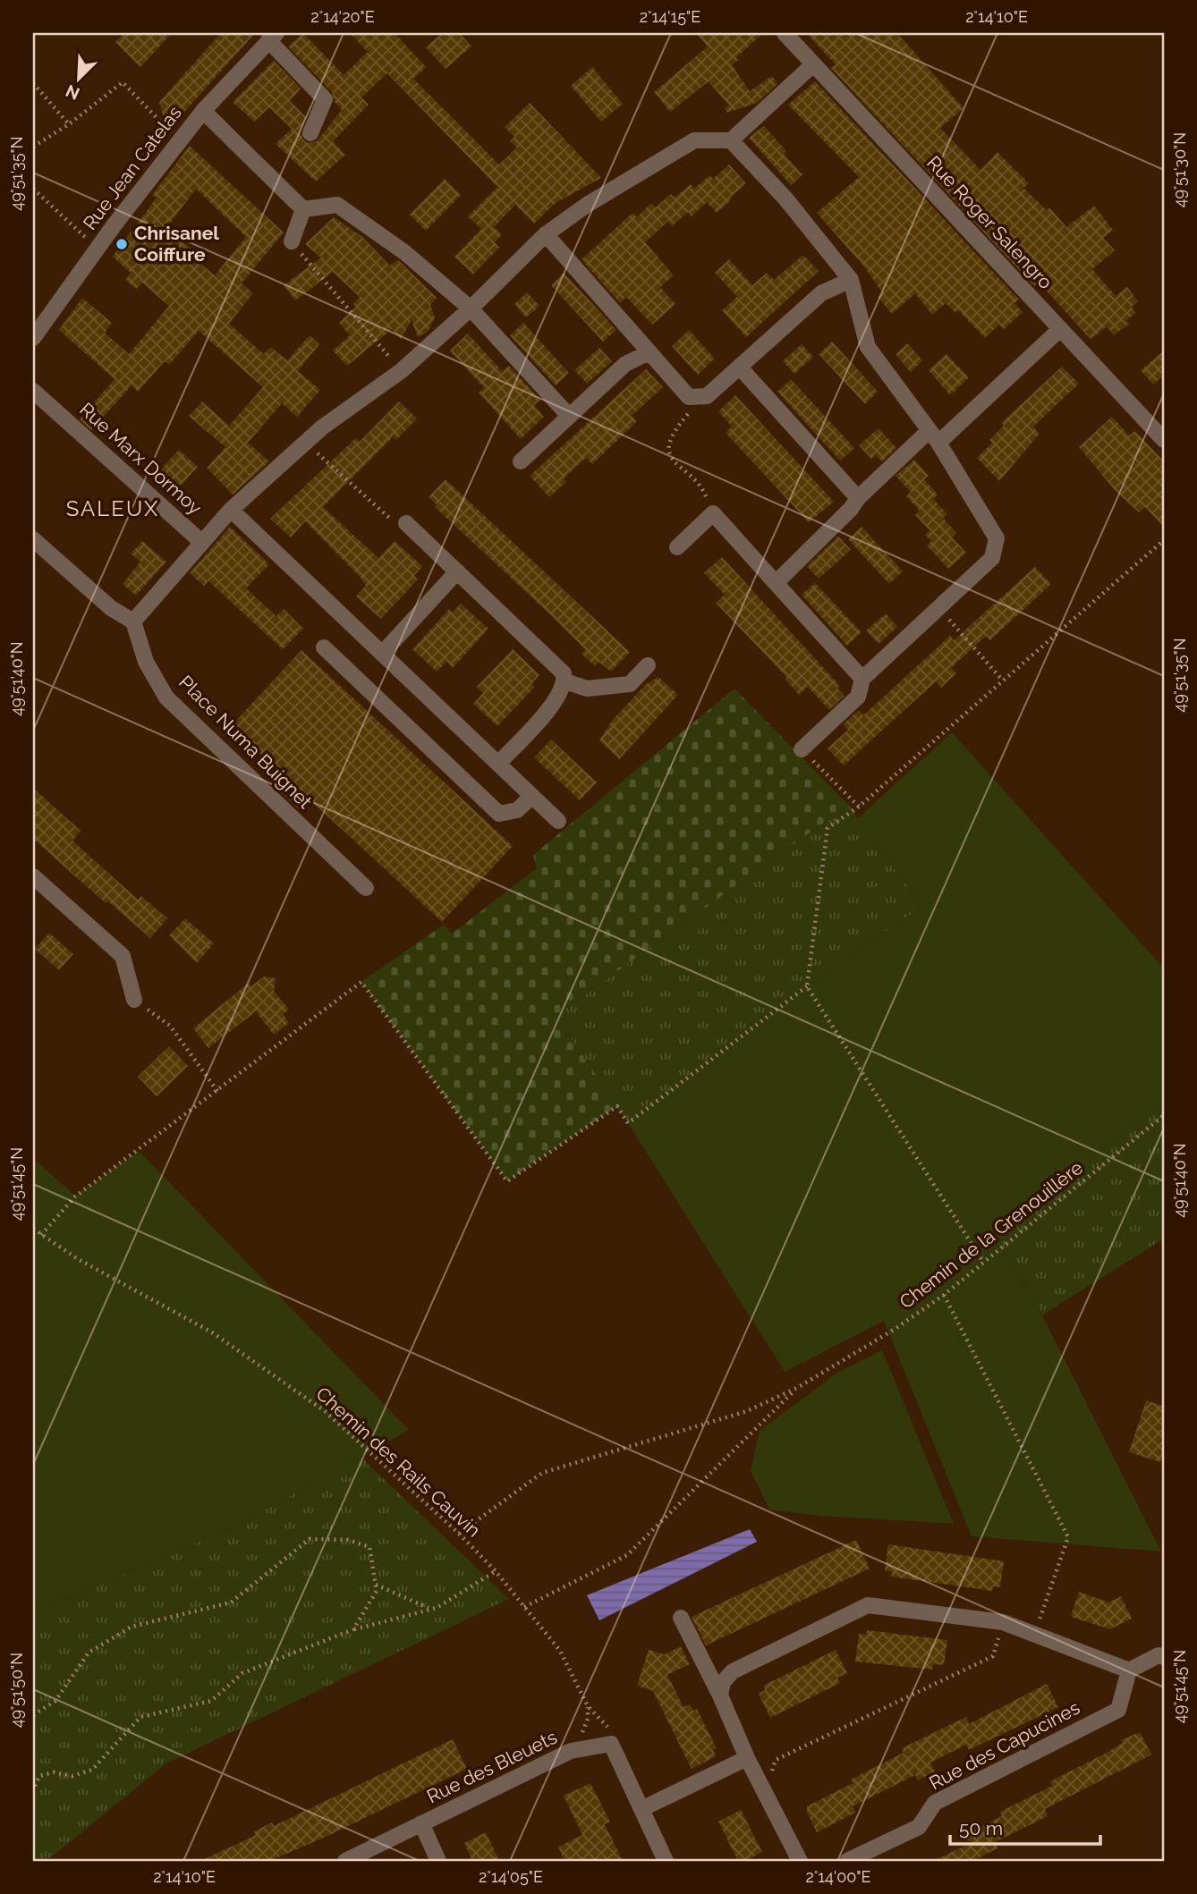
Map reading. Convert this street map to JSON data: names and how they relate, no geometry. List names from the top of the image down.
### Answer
{
  "streets": {
    "street": [
      "Rue Jean Catelas",
      "Rue Roger Salengro",
      "Rue Marx Dormoy",
      "Place Numa Buignet",
      "Rue des Capucines",
      "Rue des Bleuets"
    ],
    "path": ["Chemin de la Grenouillère", "Chemin des Rails Cauvin"]
  },
  "crossings": [
    ["Chemin des Rails Cauvin", "Rue des Bleuets"]
  ],
  "districts": ["SALEUX"],
  "places": ["Chrisanel Coiffure"],
  "scale_bar": "50 m",
  "north": "bottom left",
  "coordinates": [
    "2°14'20\"E",
    "2°14'15\"E",
    "2°14'10\"E",
    "49°51'30\"N",
    "49°51'35\"N",
    "49°51'40\"N",
    "49°51'45\"N",
    "49°51'50\"N",
    "2°14'05\"E",
    "2°14'00\"E"
  ]
}
